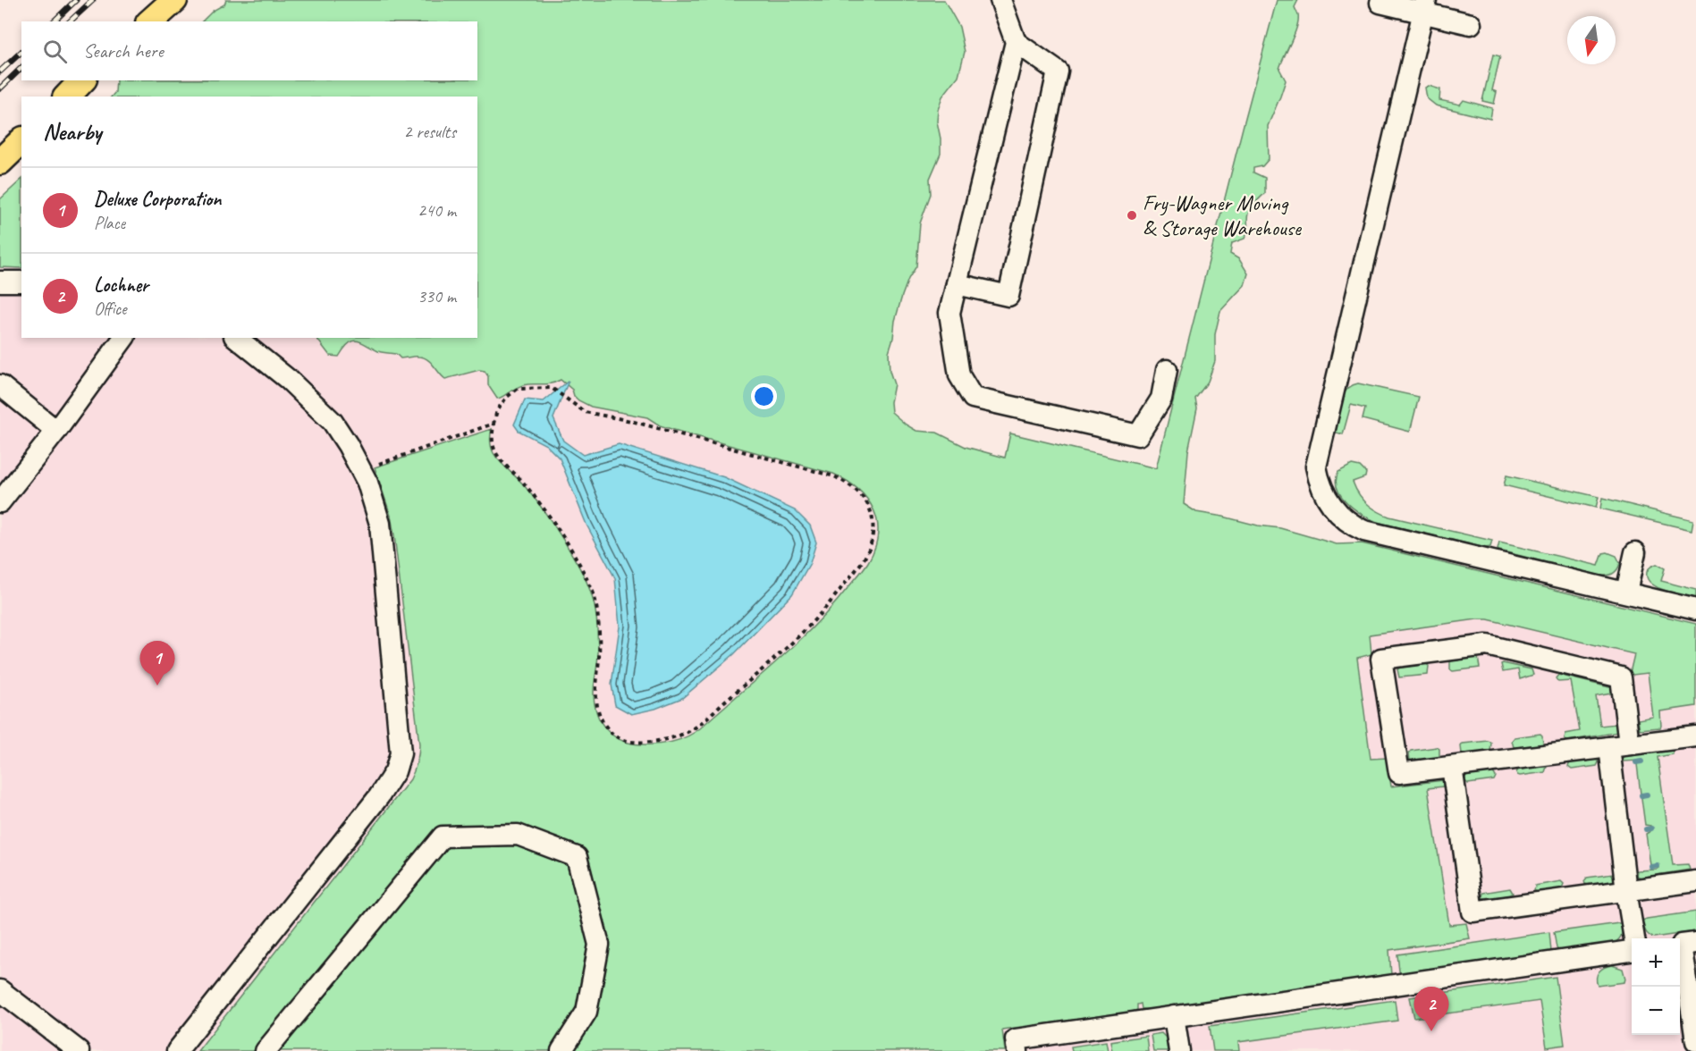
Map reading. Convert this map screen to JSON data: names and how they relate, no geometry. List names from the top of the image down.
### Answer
{
  "places": ["Fry-Wagner Moving & Storage Warehouse"],
  "north": "bottom",
  "page": {
    "search": "Search here",
    "heading": ["Nearby", "2 results"],
    "list": [
      {
        "mark": "1",
        "name": "Deluxe Corporation",
        "note": "Place",
        "value": "240 m"
      },
      {
        "mark": "2",
        "name": "Lochner",
        "note": "Office",
        "value": "330 m"
      }
    ],
    "pins": ["1", "2"],
    "map_buttons": ["+", "−"]
  }
}
